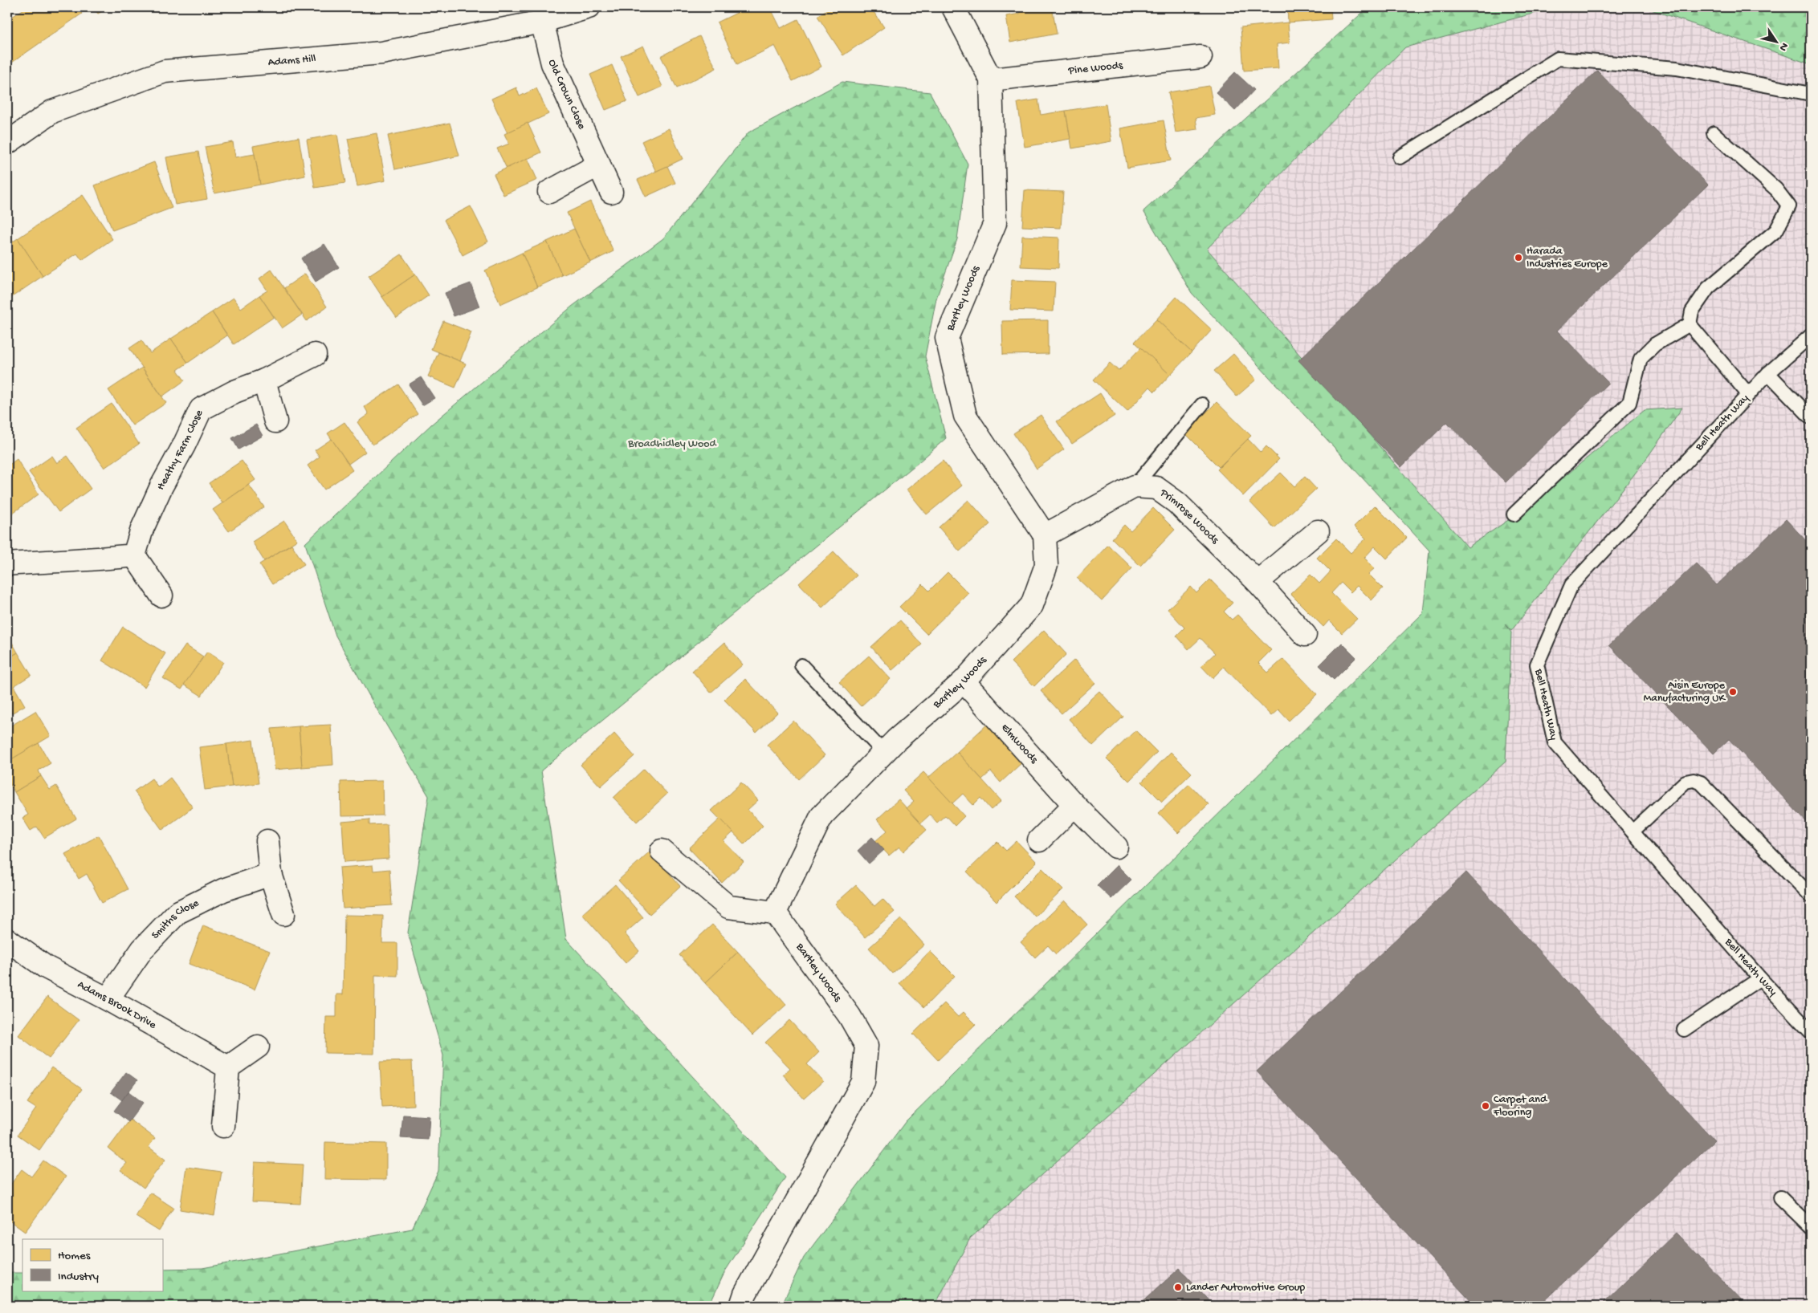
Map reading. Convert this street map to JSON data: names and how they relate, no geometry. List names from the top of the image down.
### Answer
{
  "streets": {
    "street": [
      "Adams Hill",
      "Pine Woods",
      "Old Crown Close",
      "Bartley Woods",
      "Heathy Farm Close",
      "Primrose Woods",
      "Elmwoods",
      "Smiths Close",
      "Adams Brook Drive"
    ],
    "lane": ["Bell Heath Way"]
  },
  "crossings": [
    ["Adams Hill", "Old Crown Close"],
    ["Pine Woods", "Bartley Woods"],
    ["Bartley Woods", "Elmwoods"],
    ["Smiths Close", "Adams Brook Drive"]
  ],
  "parks": ["Broadhidley Wood"],
  "places": [
    "Harada Industries Europe",
    "Aisin Europe Manufacturing UK",
    "Carpet and Flooring",
    "Lander Automotive Group"
  ],
  "legend": ["Homes", "Industry"],
  "north": "bottom right"
}
